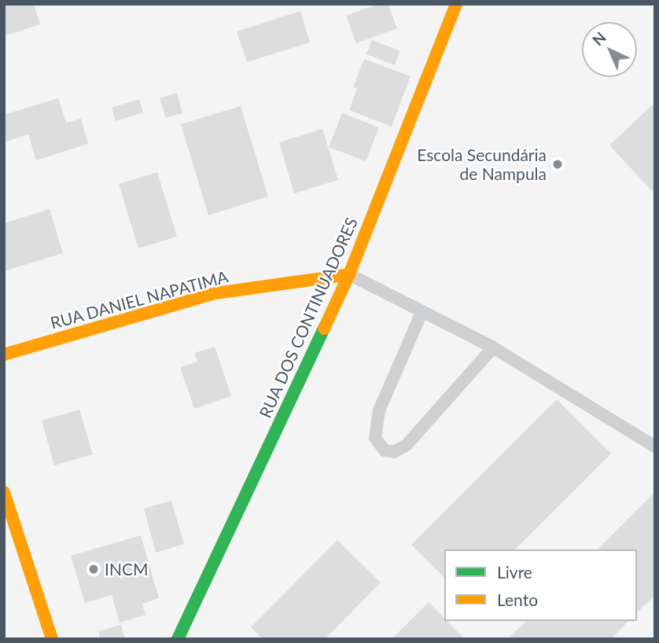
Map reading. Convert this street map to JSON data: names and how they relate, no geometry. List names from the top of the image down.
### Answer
{
  "streets": {
    "street": ["RUA DANIEL NAPATIMA", "RUA DOS CONTINUADORES"]
  },
  "crossings": [
    ["RUA DANIEL NAPATIMA", "RUA DOS CONTINUADORES"]
  ],
  "places": ["Escola Secundária de Nampula", "INCM"],
  "legend": ["Livre", "Lento"],
  "north": "top left"
}
